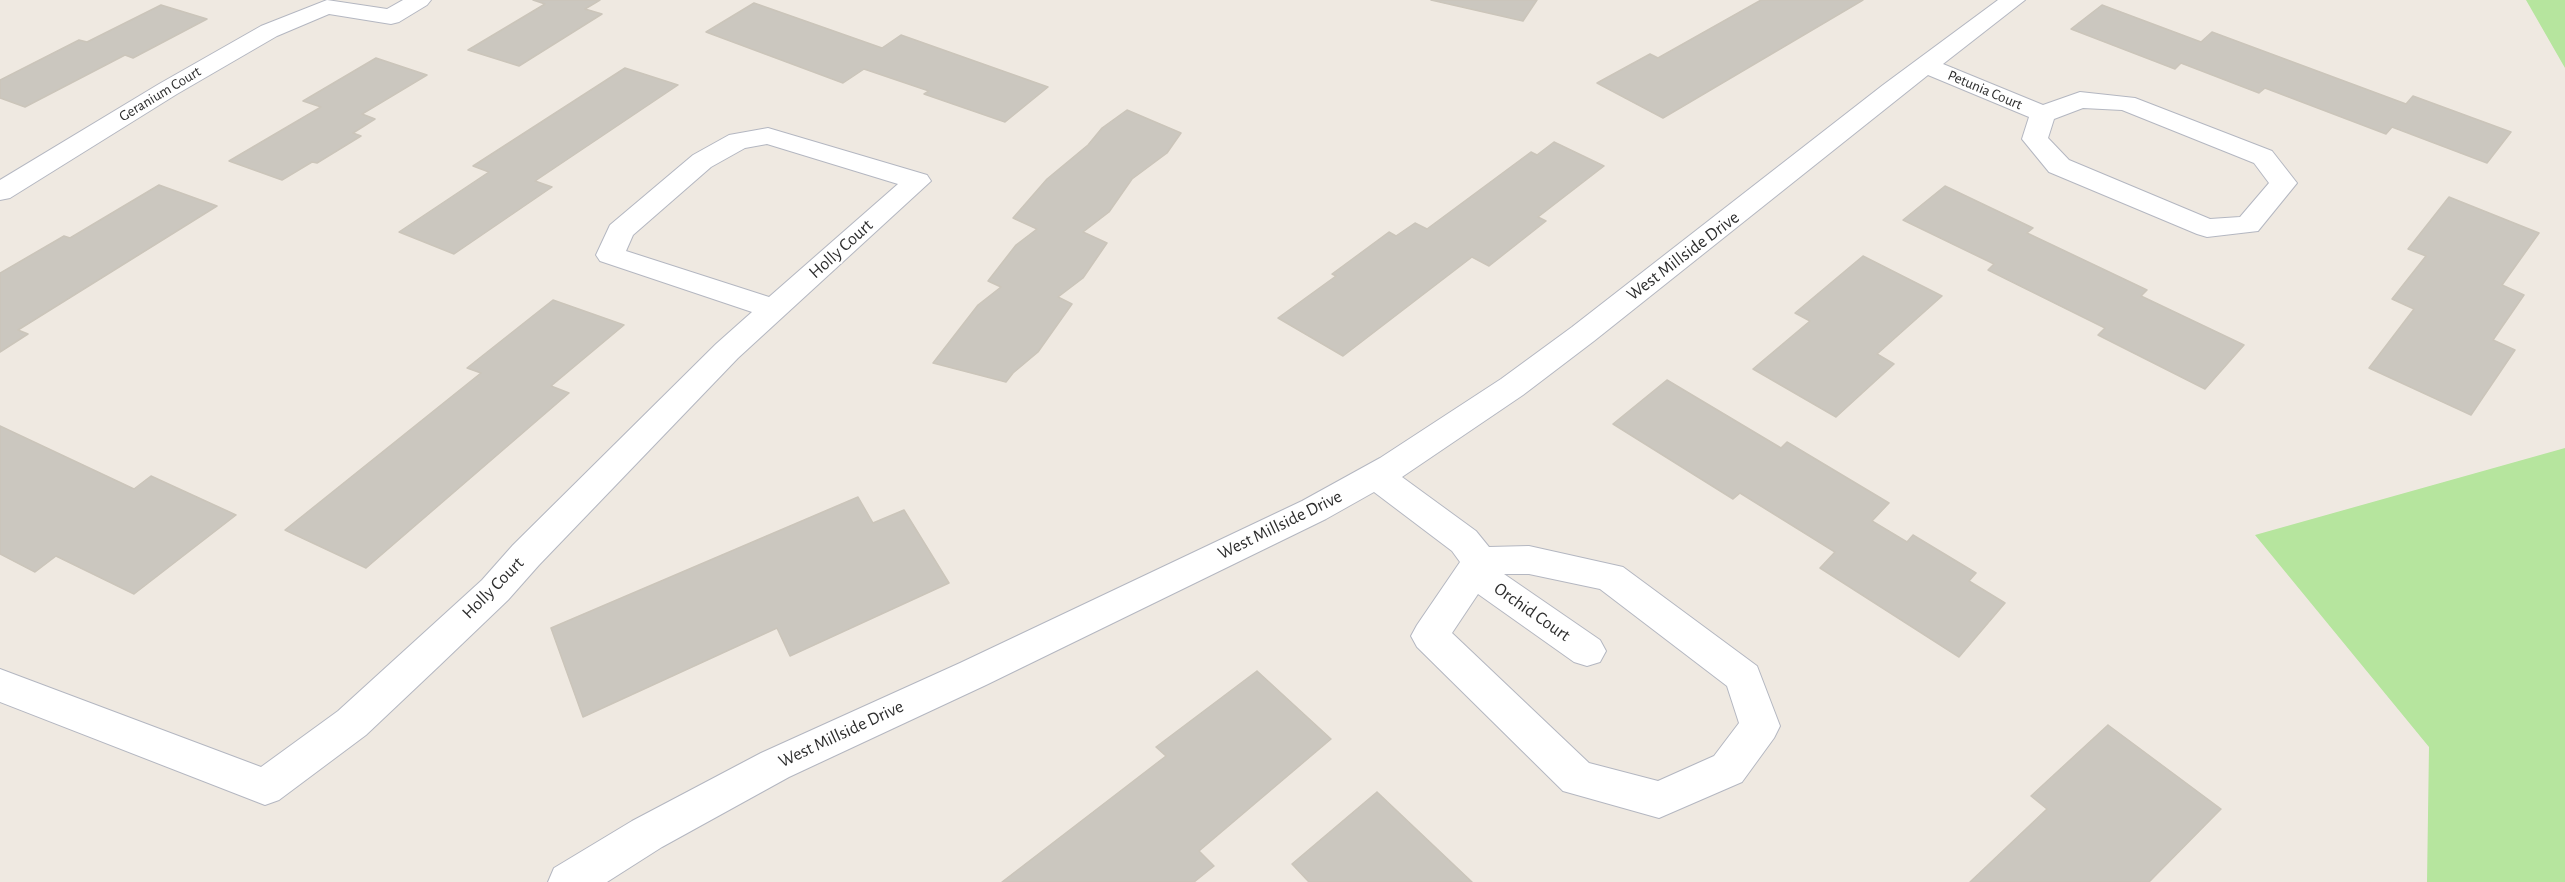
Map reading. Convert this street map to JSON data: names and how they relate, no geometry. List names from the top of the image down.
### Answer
{
  "streets": {
    "street": [
      "Petunia Court",
      "Geranium Court",
      "Holly Court",
      "West Millside Drive",
      "Orchid Court"
    ]
  },
  "crossings": [
    ["Petunia Court", "West Millside Drive"],
    ["West Millside Drive", "Orchid Court"]
  ]
}
